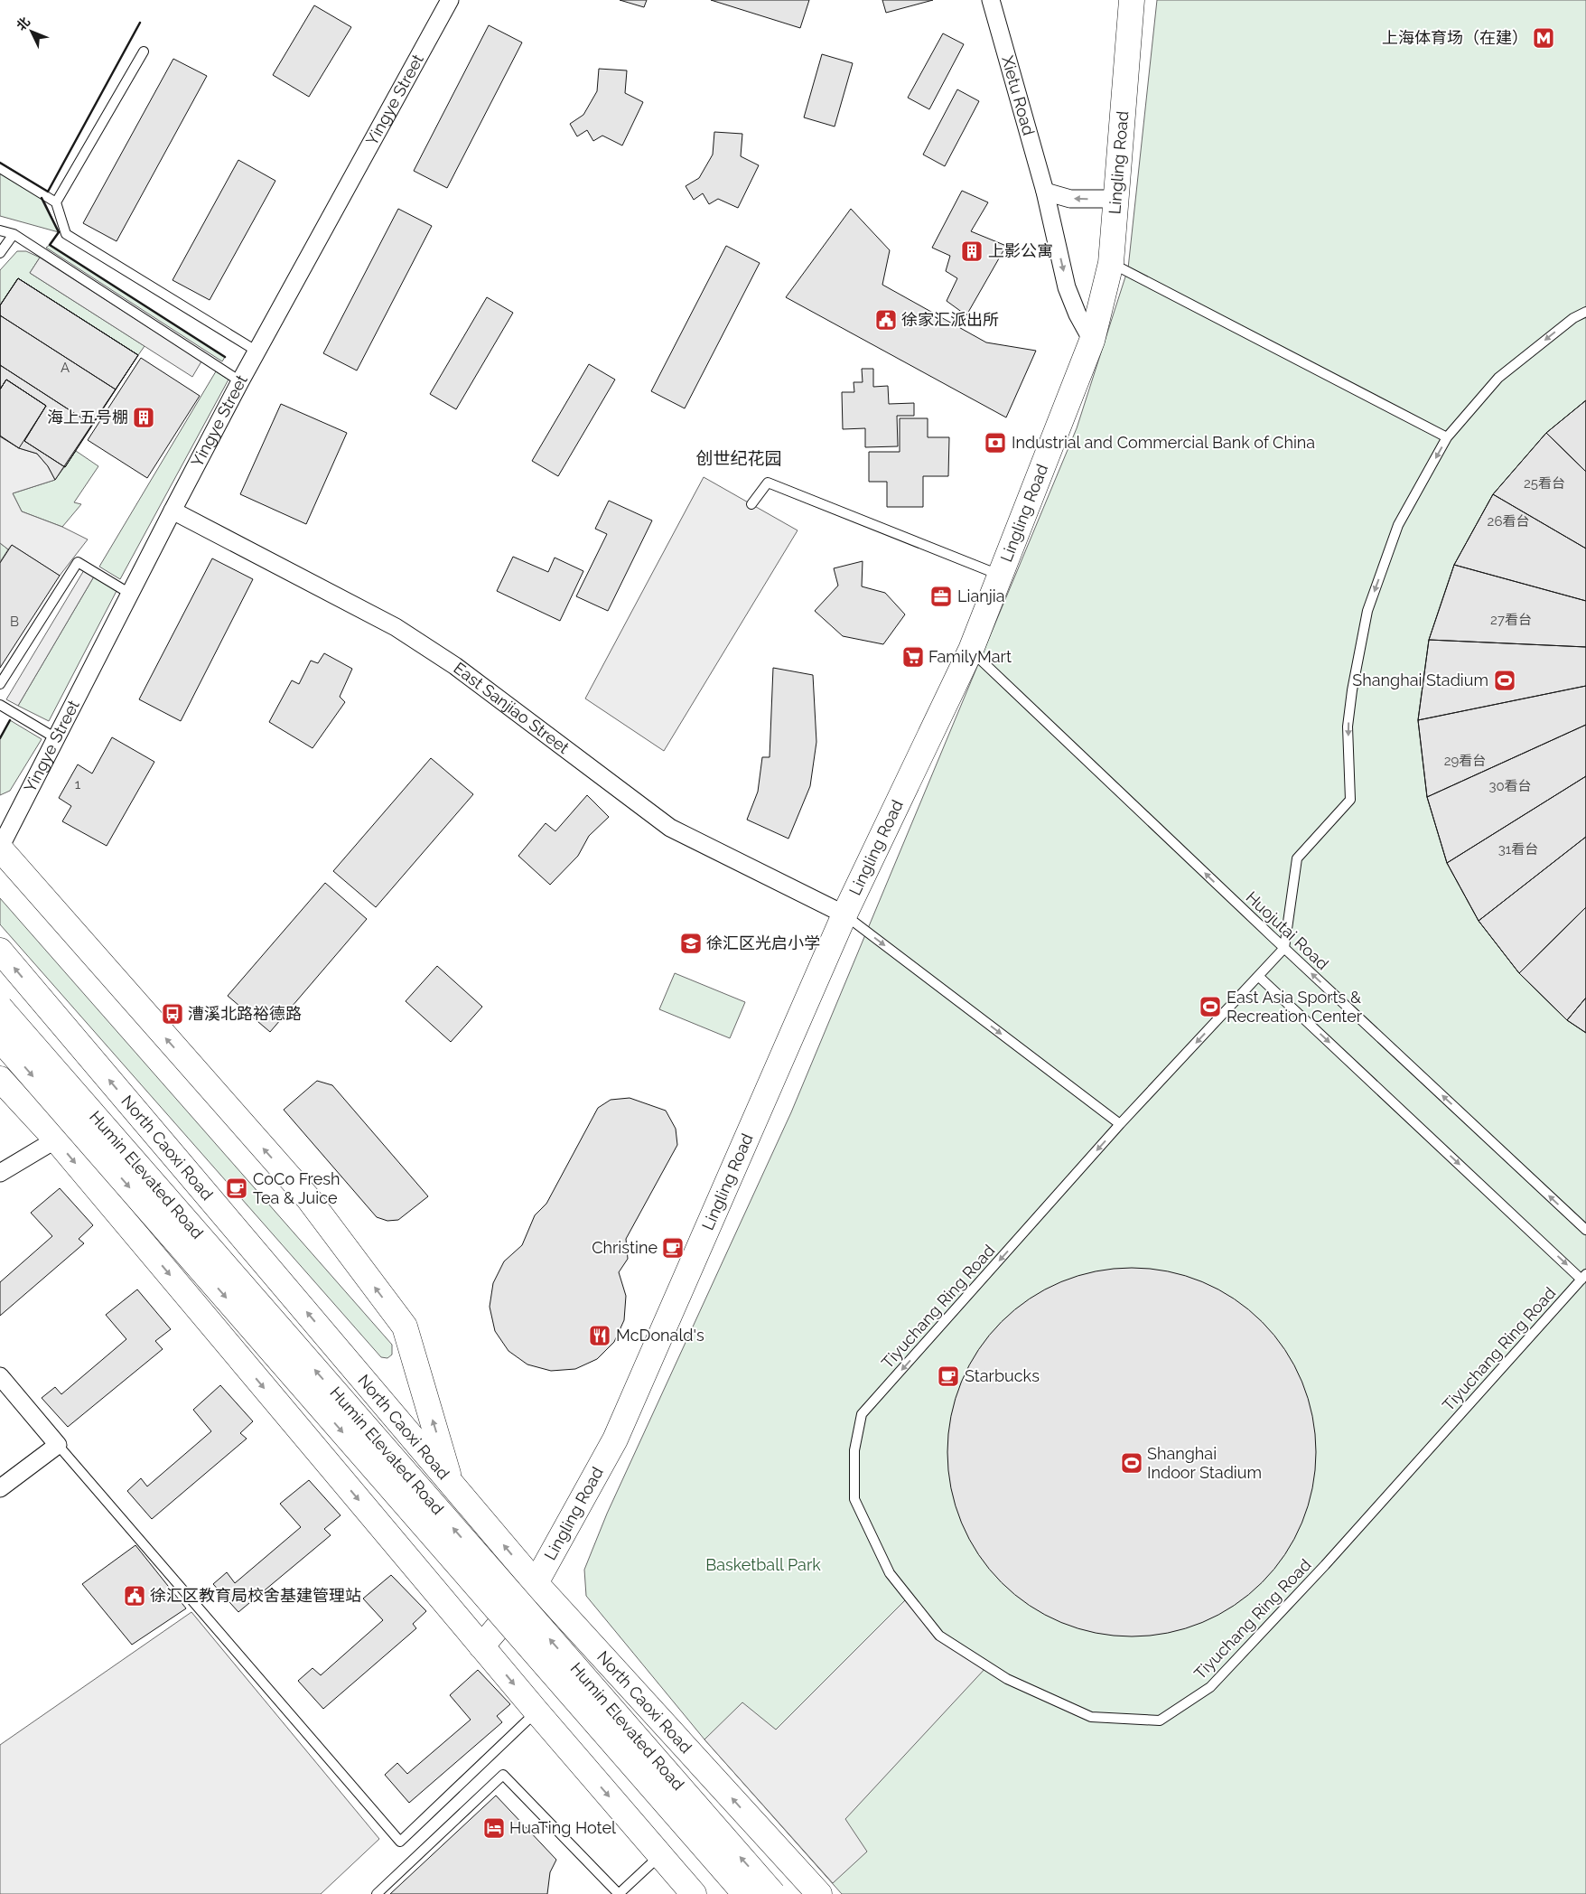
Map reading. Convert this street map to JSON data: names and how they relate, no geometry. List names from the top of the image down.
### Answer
{
  "streets": {
    "main road": ["Lingling Road", "North Caoxi Road", "Humin Elevated Road"],
    "street": ["Xietu Road", "Yingye Street", "East Sanjiao Street"],
    "lane": ["Huojutai Road", "Tiyuchang Ring Road"]
  },
  "crossings": [
    ["Xietu Road", "Lingling Road"],
    ["Yingye Street", "East Sanjiao Street"],
    ["Lingling Road", "East Sanjiao Street"],
    ["Lingling Road", "Huojutai Road"],
    ["Lingling Road", "North Caoxi Road"],
    ["Huojutai Road", "Tiyuchang Ring Road"]
  ],
  "one_way": ["Xietu Road"],
  "districts": ["创世纪花园"],
  "parks": ["Basketball Park"],
  "places": {
    "metro station": ["上海体育场（在建）"],
    "building": ["上影公寓", "海上五号棚"],
    "public building": ["徐家汇派出所", "徐汇区教育局校舍基建管理站"],
    "bank": ["Industrial and Commercial Bank of China"],
    "office": ["Lianjia"],
    "supermarket": ["FamilyMart"],
    "sports": ["Shanghai Stadium", "East Asia Sports & Recreation Center", "Shanghai Indoor Stadium"],
    "school or university": ["徐汇区光启小学"],
    "bus stop": ["漕溪北路裕德路"],
    "cafe": ["CoCo Fresh Tea & Juice", "Christine", "Starbucks"],
    "restaurant": ["McDonald's"],
    "hotel": ["HuaTing Hotel"]
  },
  "house_numbers": [
    "A",
    "25看台",
    "26看台",
    "27看台",
    "B",
    "29看台",
    "1",
    "30看台",
    "31看台"
  ],
  "north": "top left"
}
